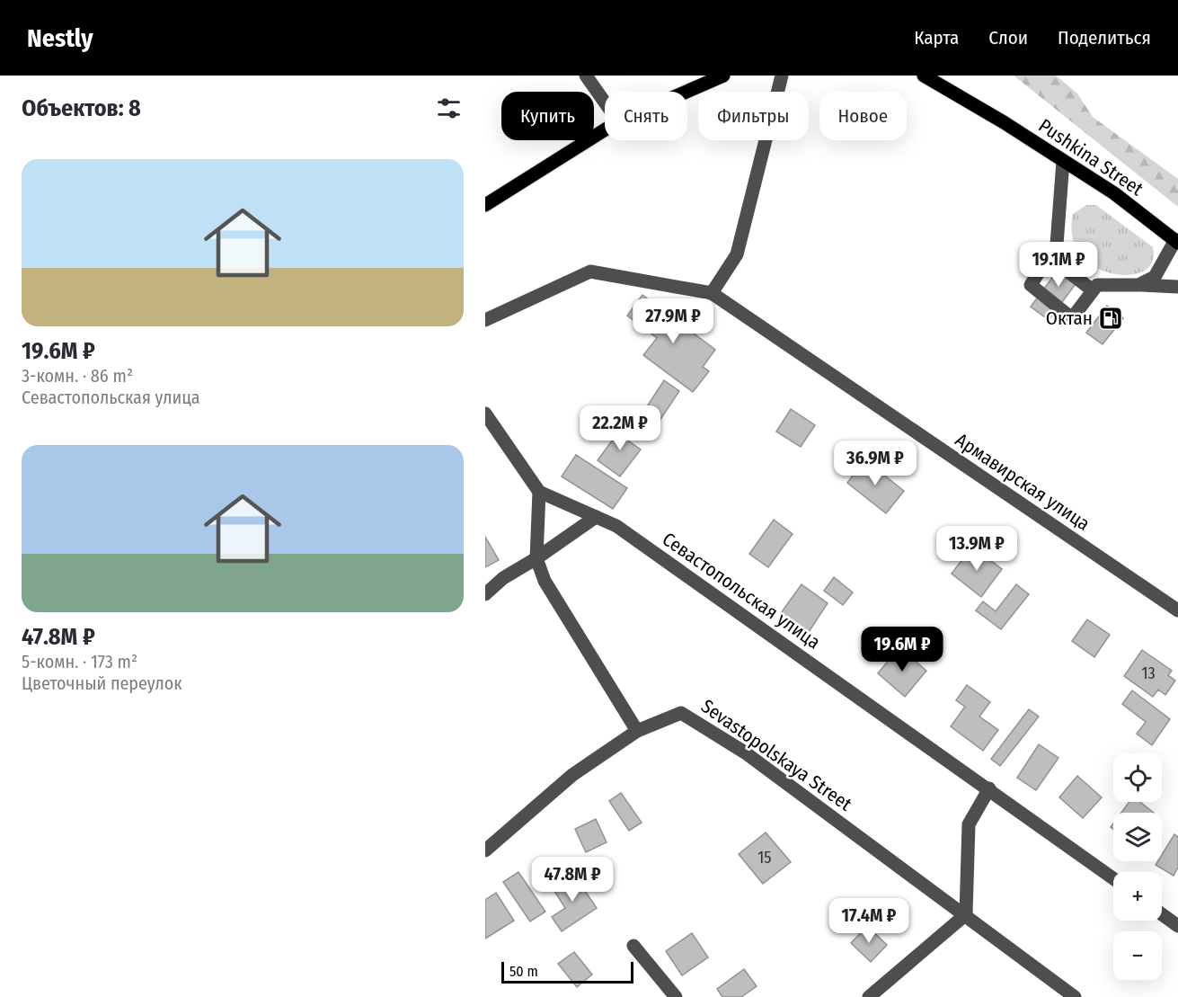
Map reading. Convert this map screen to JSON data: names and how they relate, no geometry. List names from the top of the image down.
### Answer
{
  "streets": {
    "main road": ["Pushkina Street"],
    "street": ["Армавирская улица", "Севастопольская улица", "Sevastopolskaya Street"]
  },
  "places": {
    "fuel station": ["Октан"]
  },
  "house_numbers": ["13", "15"],
  "scale_bar": "50 m",
  "page": {
    "header": "Nestly",
    "nav": ["Карта", "Слои", "Поделиться"],
    "heading": "Объектов: 8",
    "chip": [
      "Купить",
      "Снять",
      "Фильтры",
      "Новое"
    ],
    "list": [
      {
        "name": "19.6M ₽",
        "note": "3-комн. · 86 m² · Севастопольская улица"
      },
      {
        "name": "47.8M ₽",
        "note": "5-комн. · 173 m² · Цветочный переулок"
      }
    ],
    "price": [
      "19.1M ₽",
      "27.9M ₽",
      "22.2M ₽",
      "36.9M ₽",
      "13.9M ₽",
      "19.6M ₽",
      "47.8M ₽",
      "17.4M ₽"
    ],
    "map_buttons": ["+", "−"],
    "scale": "50 m"
  }
}
